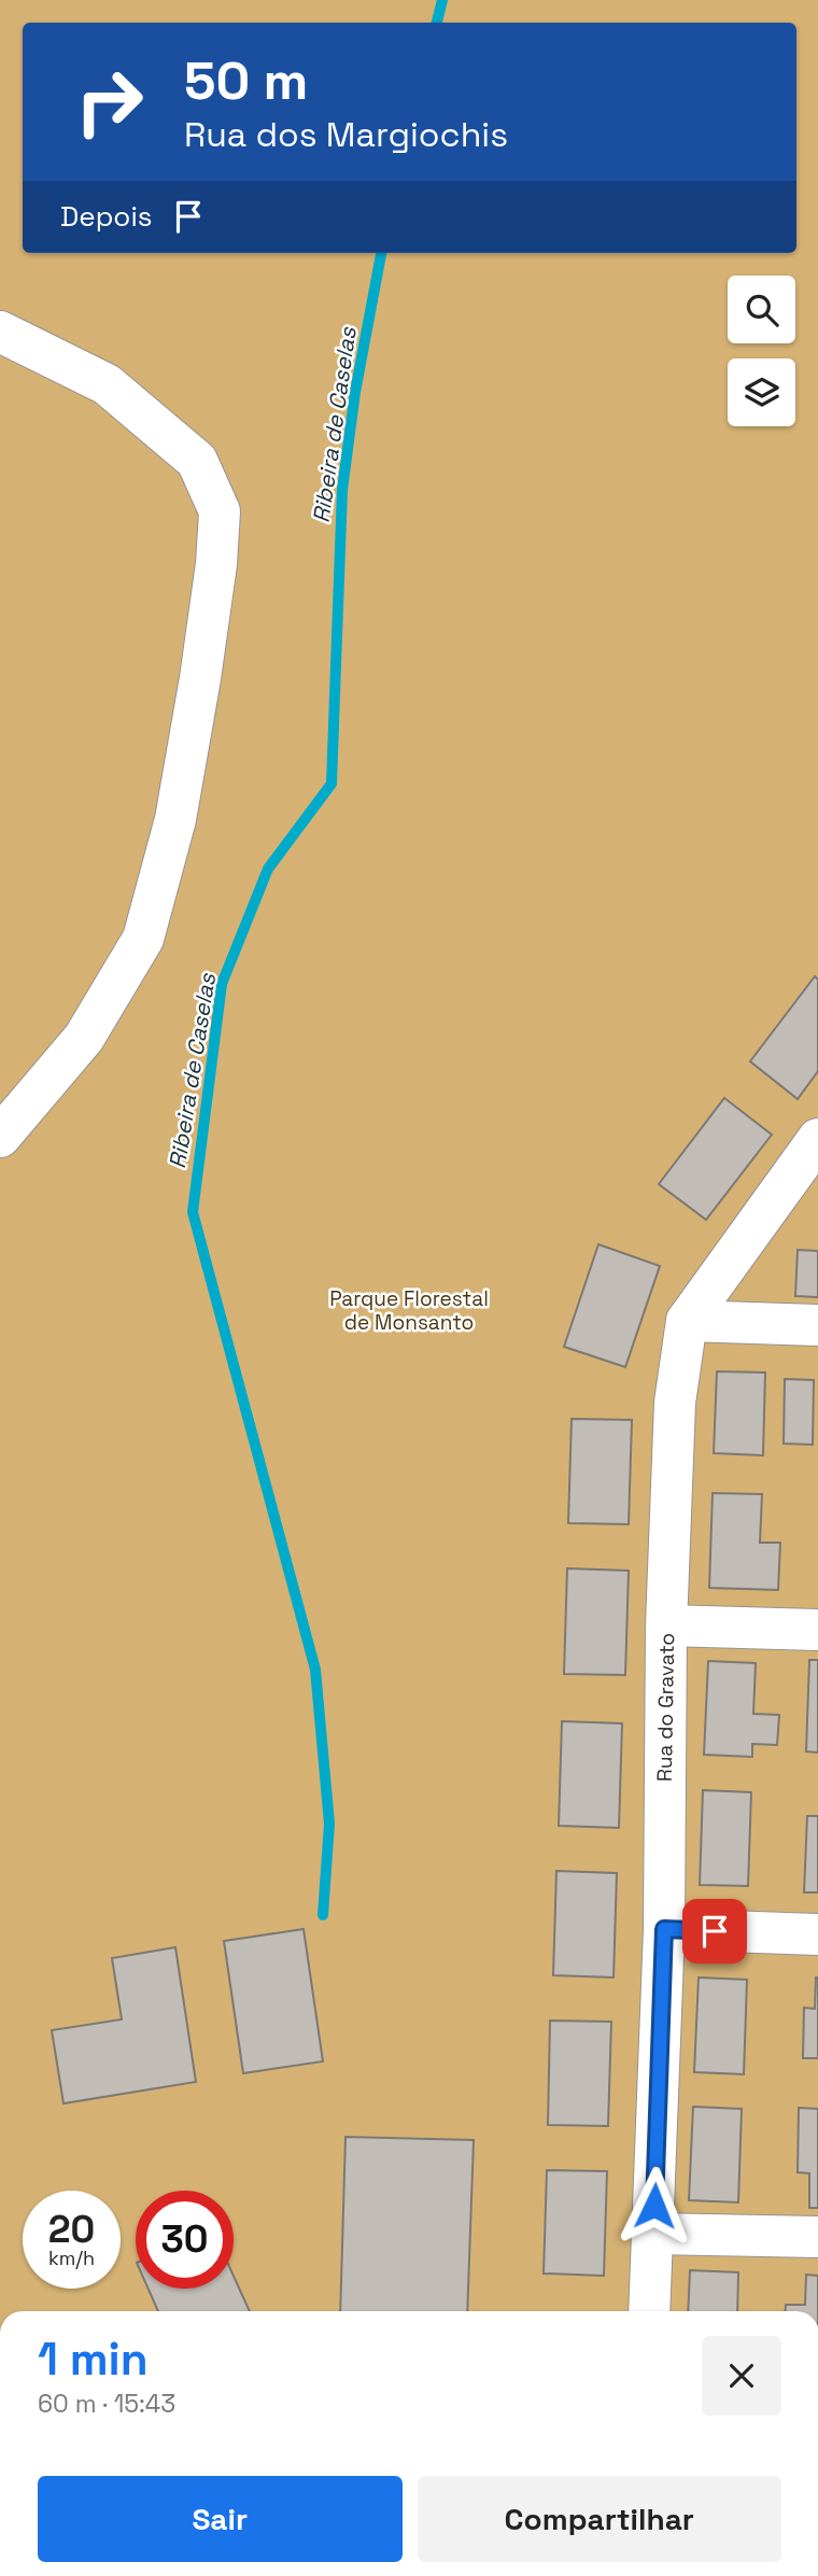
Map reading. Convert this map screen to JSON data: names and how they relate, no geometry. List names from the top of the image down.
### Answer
{
  "streets": {
    "street": ["Rua do Gravato"]
  },
  "water": ["Ribeira de Caselas"],
  "parks": ["Parque Florestal de Monsanto"],
  "page": {
    "turn": ["50 m", "Rua dos Margiochis"],
    "then": "Depois",
    "speed": "20 km/h",
    "limit": "30",
    "heading": ["1 min", "60 m · 15:43"],
    "buttons": ["Sair", "Compartilhar"]
  }
}
